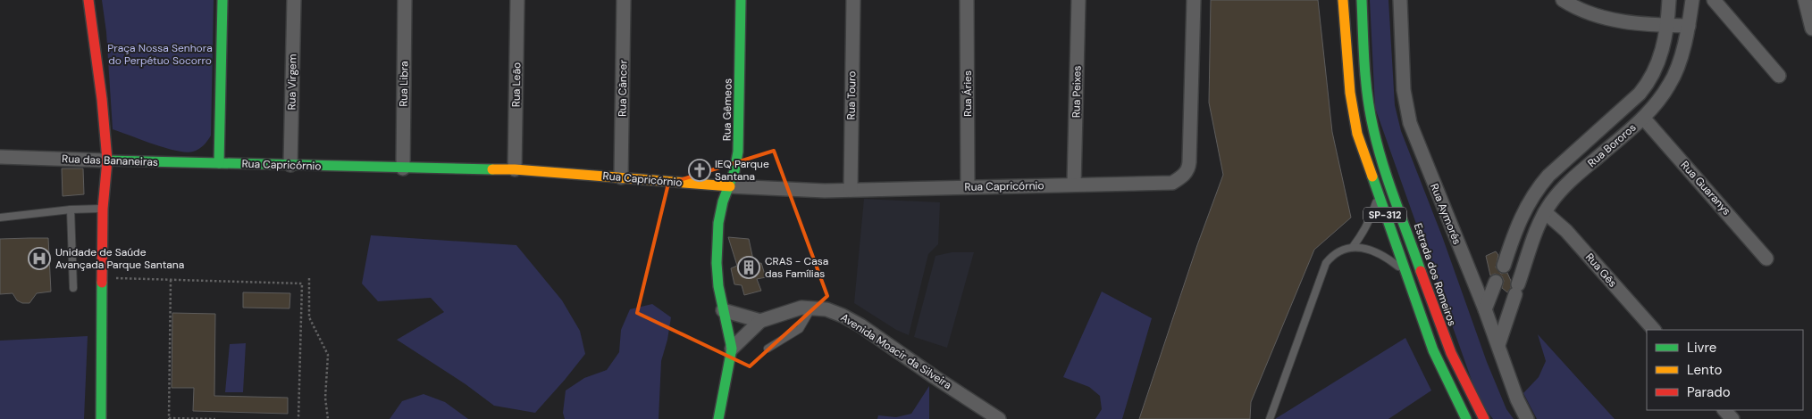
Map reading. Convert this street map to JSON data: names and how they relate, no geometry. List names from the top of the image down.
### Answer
{
  "streets": {
    "street": [
      "Rua Virgem",
      "Rua Libra",
      "Rua Leão",
      "Rua Câncer",
      "Rua Peixes",
      "Rua Áries",
      "Rua Touro",
      "Rua Gêmeos",
      "Rua Bororos",
      "Rua das Bananeiras",
      "Rua Capricórnio",
      "Rua Guaranys",
      "Rua Aymorés",
      "SP-312",
      "Rua Gês",
      "Estrada dos Romeiros",
      "Avenida Moacir da Silveira"
    ]
  },
  "crossings": [
    ["Rua Virgem", "Rua Capricórnio"],
    ["Rua Libra", "Rua Capricórnio"],
    ["Rua Leão", "Rua Capricórnio"],
    ["Rua Câncer", "Rua Capricórnio"],
    ["Rua Peixes", "Rua Capricórnio"],
    ["Rua Áries", "Rua Capricórnio"],
    ["Rua Touro", "Rua Capricórnio"],
    ["Rua Gêmeos", "Rua Capricórnio"],
    ["Rua Gêmeos", "Avenida Moacir da Silveira"],
    ["Rua Bororos", "Rua Guaranys"],
    ["Rua Bororos", "Rua Aymorés"],
    ["Rua Bororos", "Rua Gês"],
    ["Rua das Bananeiras", "Rua Capricórnio"]
  ],
  "parks": ["Praça Nossa Senhora do Perpétuo Socorro"],
  "places": {
    "church": ["IEQ Parque Santana"],
    "hospital": ["Unidade de Saúde Avançada Parque Santana"],
    "building": ["CRAS - Casa das Famílias"]
  },
  "legend": ["Livre", "Lento", "Parado"]
}
